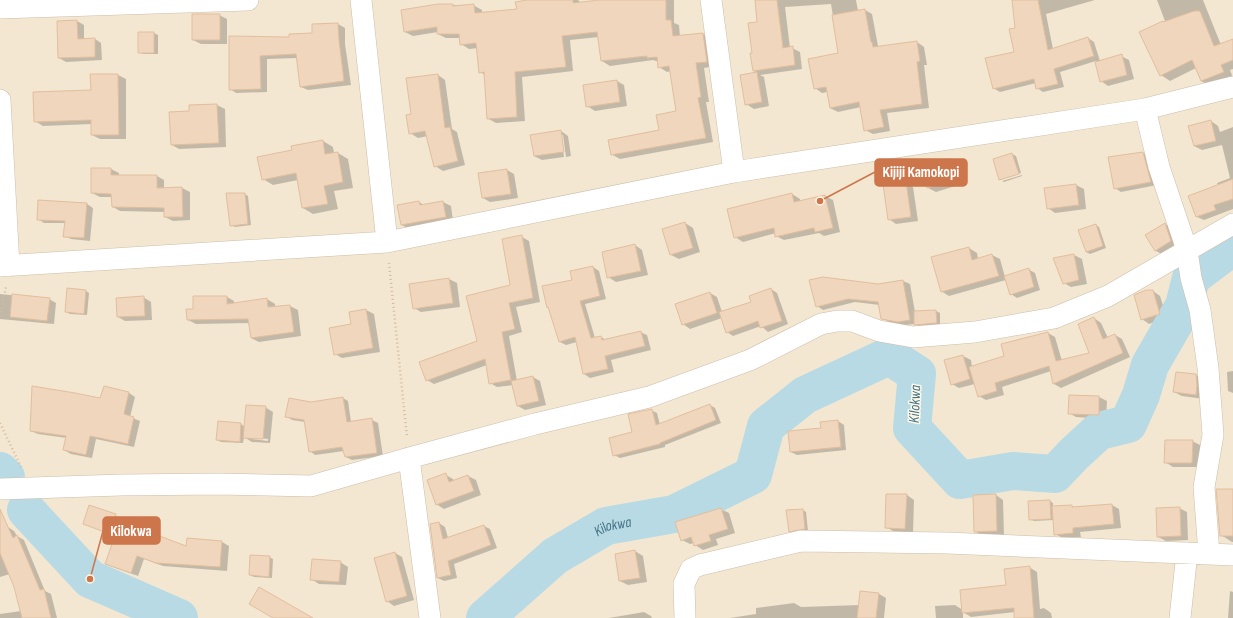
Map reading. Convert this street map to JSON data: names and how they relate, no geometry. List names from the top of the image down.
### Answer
{
  "water": ["Kilokwa"],
  "places": ["Kijiji Kamokopi", "Kilokwa"]
}
